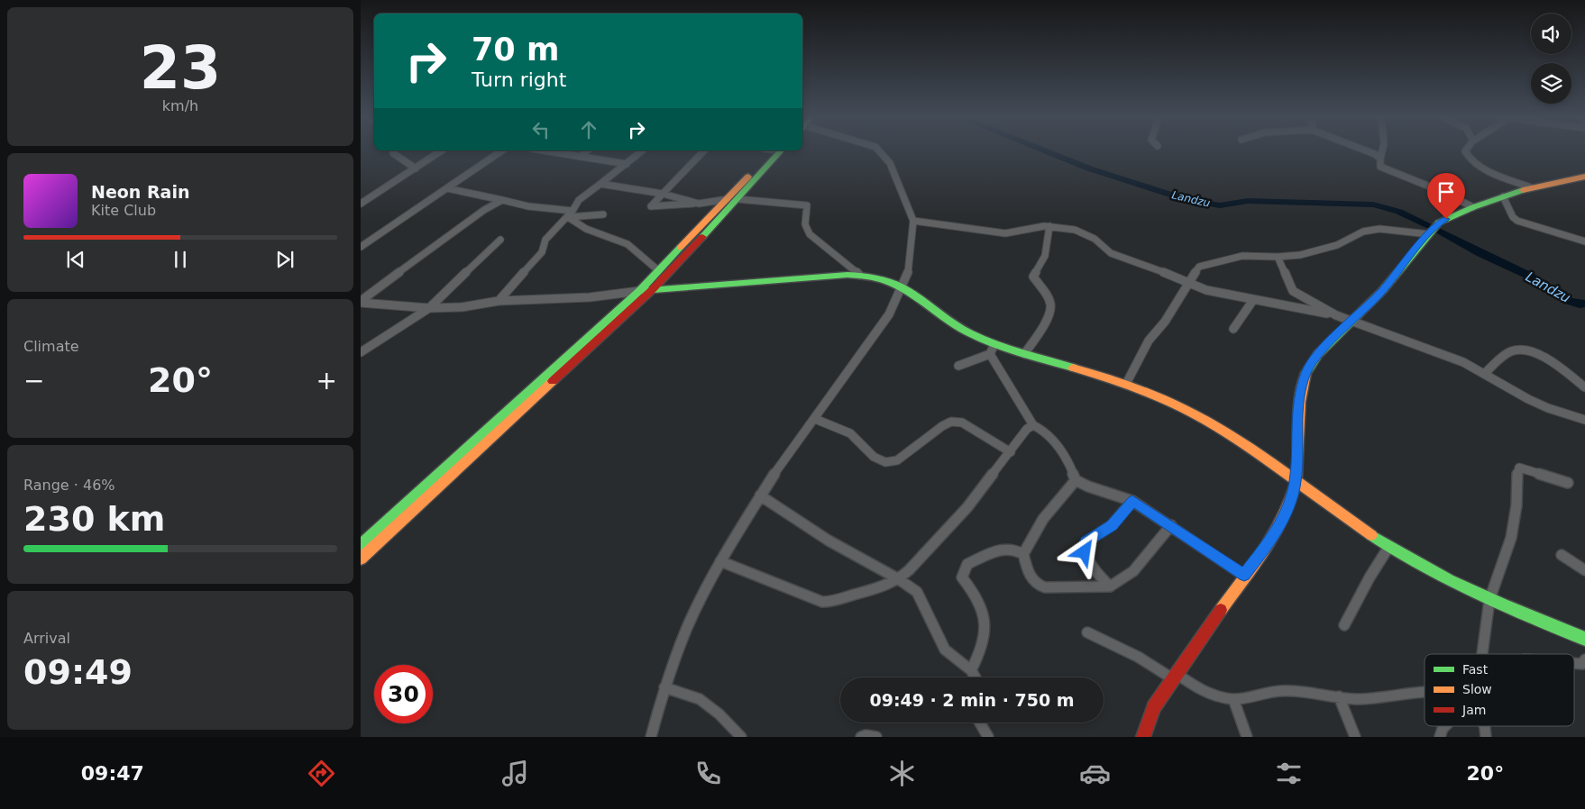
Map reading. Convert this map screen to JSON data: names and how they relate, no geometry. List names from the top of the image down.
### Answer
{
  "water": ["Landzu"],
  "legend": ["Fast", "Slow", "Jam"],
  "page": {
    "tile": [
      ["23", "km/h"],
      "Climate",
      ["Range · 46%", "230 km"],
      ["Arrival", "09:49"]
    ],
    "turn": ["70 m", "Turn right"],
    "song": ["Neon Rain", "Kite Club"],
    "heat": ["−", "20°", "+"],
    "limit": "30",
    "trip": "09:49 · 2 min · 750 m",
    "tabs": ["09:47", "20°"]
  }
}
